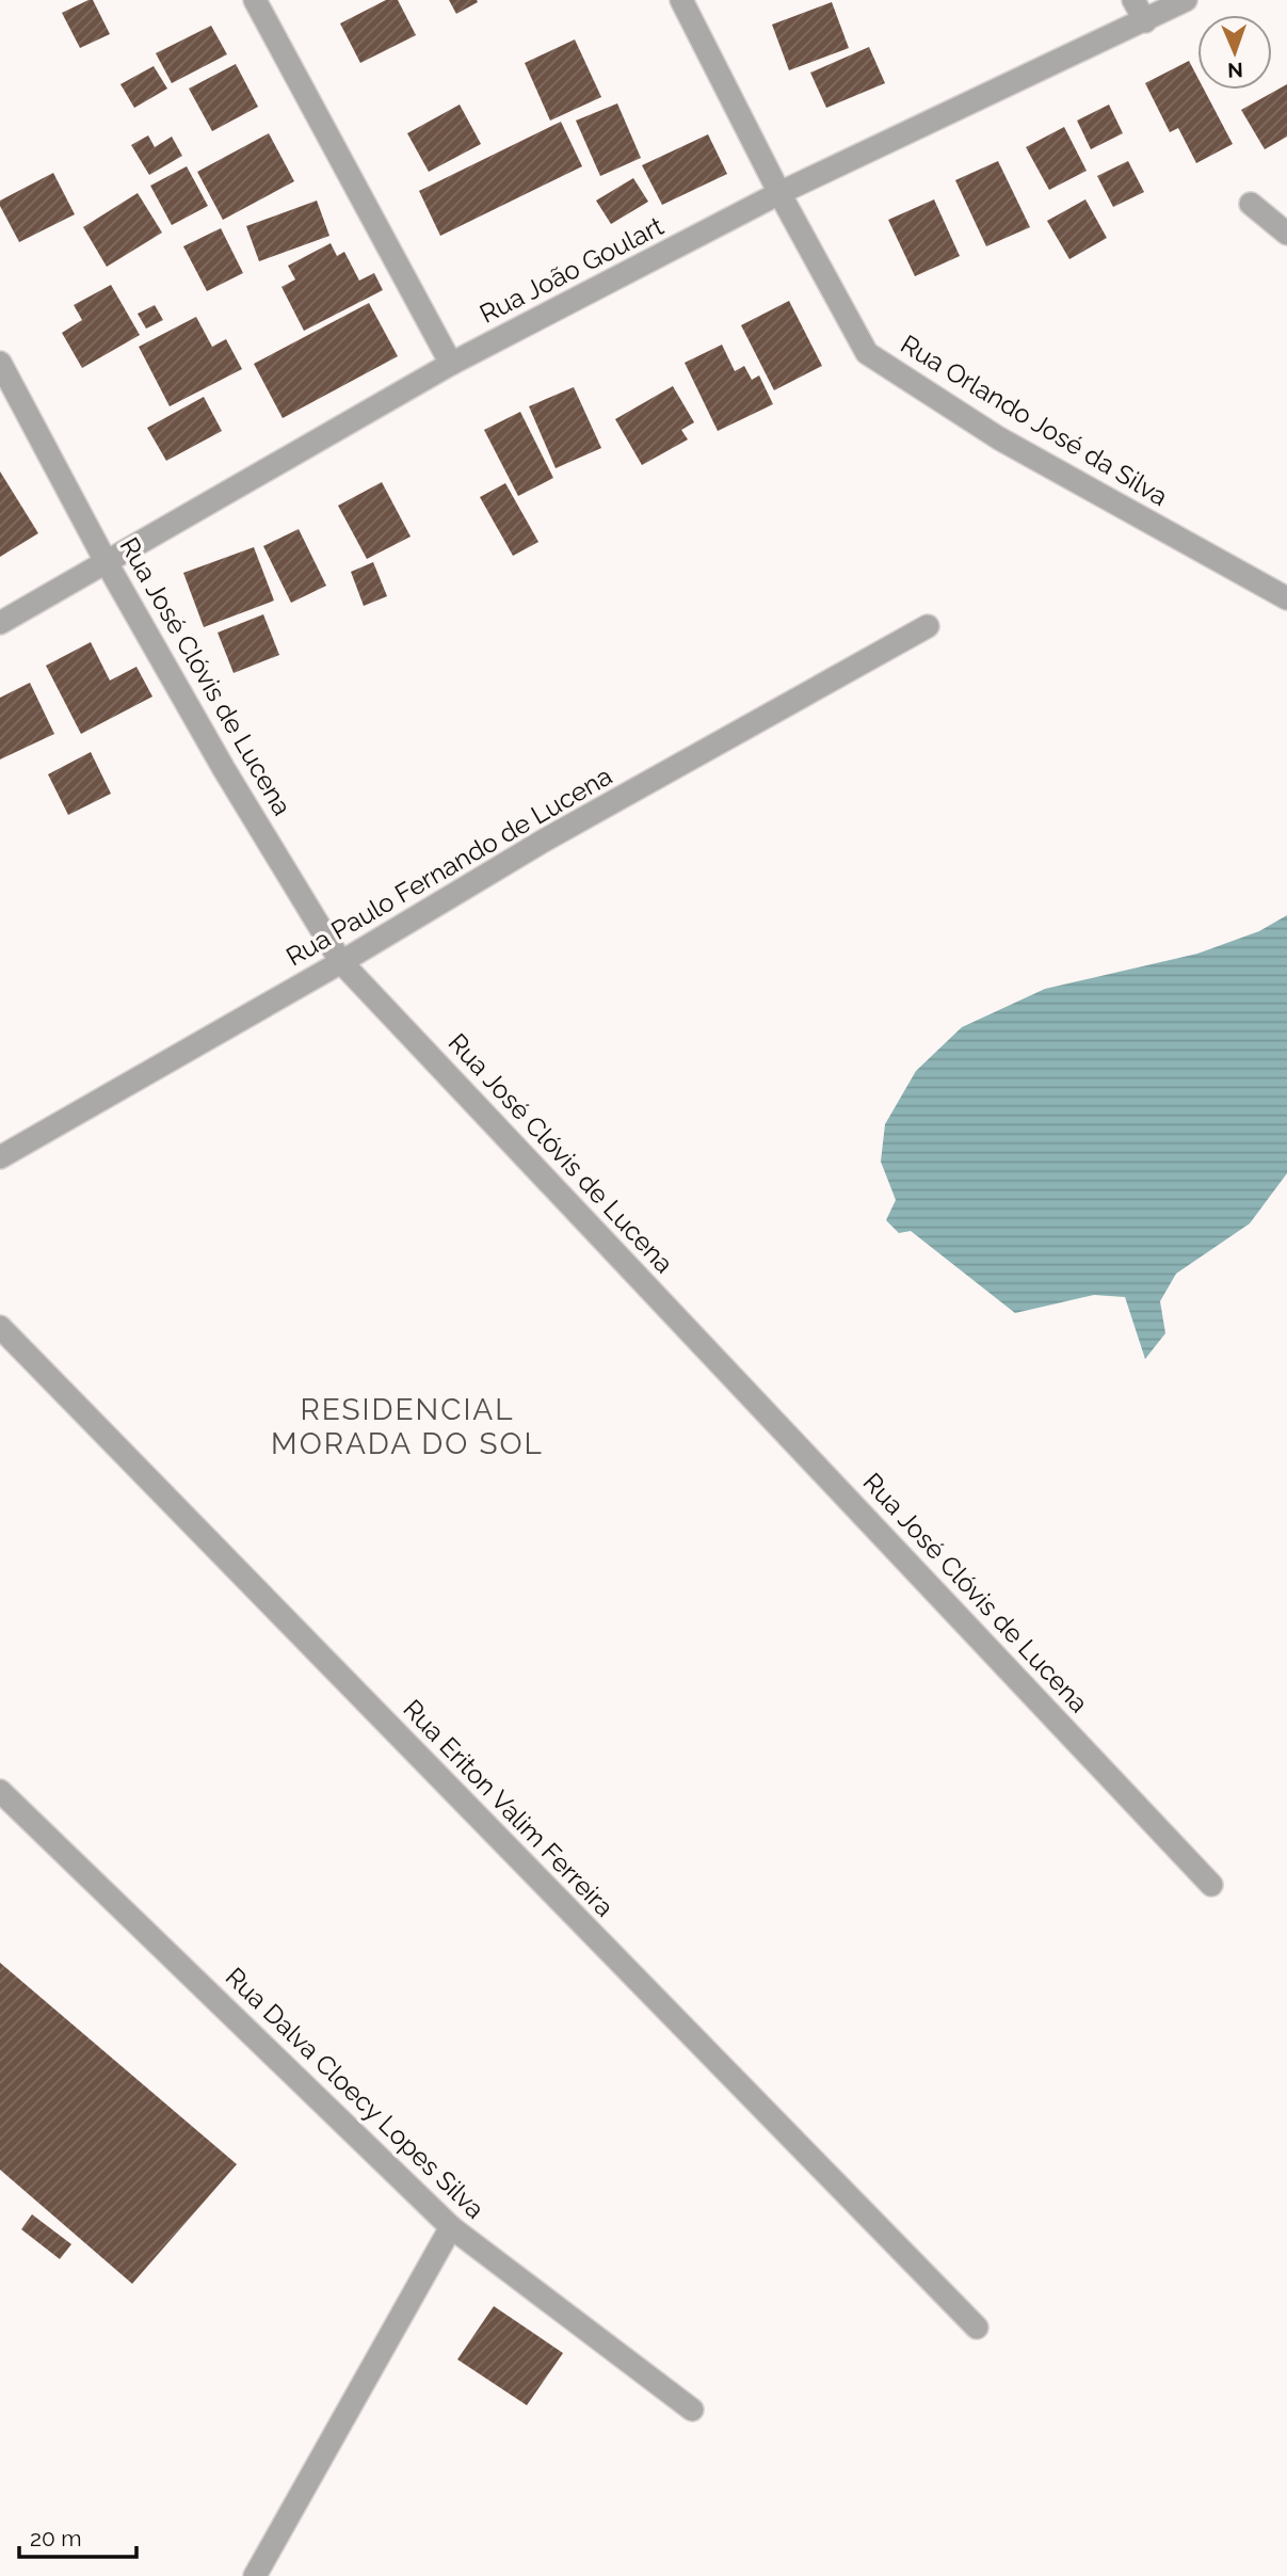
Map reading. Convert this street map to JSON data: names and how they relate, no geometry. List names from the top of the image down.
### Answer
{
  "streets": {
    "street": [
      "Rua João Goulart",
      "Rua Orlando José da Silva",
      "Rua José Clóvis de Lucena",
      "Rua Paulo Fernando de Lucena",
      "Rua Eriton Valim Ferreira",
      "Rua Dalva Cloecy Lopes Silva"
    ]
  },
  "crossings": [
    ["Rua João Goulart", "Rua Orlando José da Silva"],
    ["Rua João Goulart", "Rua José Clóvis de Lucena"],
    ["Rua José Clóvis de Lucena", "Rua Paulo Fernando de Lucena"]
  ],
  "districts": ["RESIDENCIAL MORADA DO SOL"],
  "scale_bar": "20 m",
  "north": "bottom"
}
